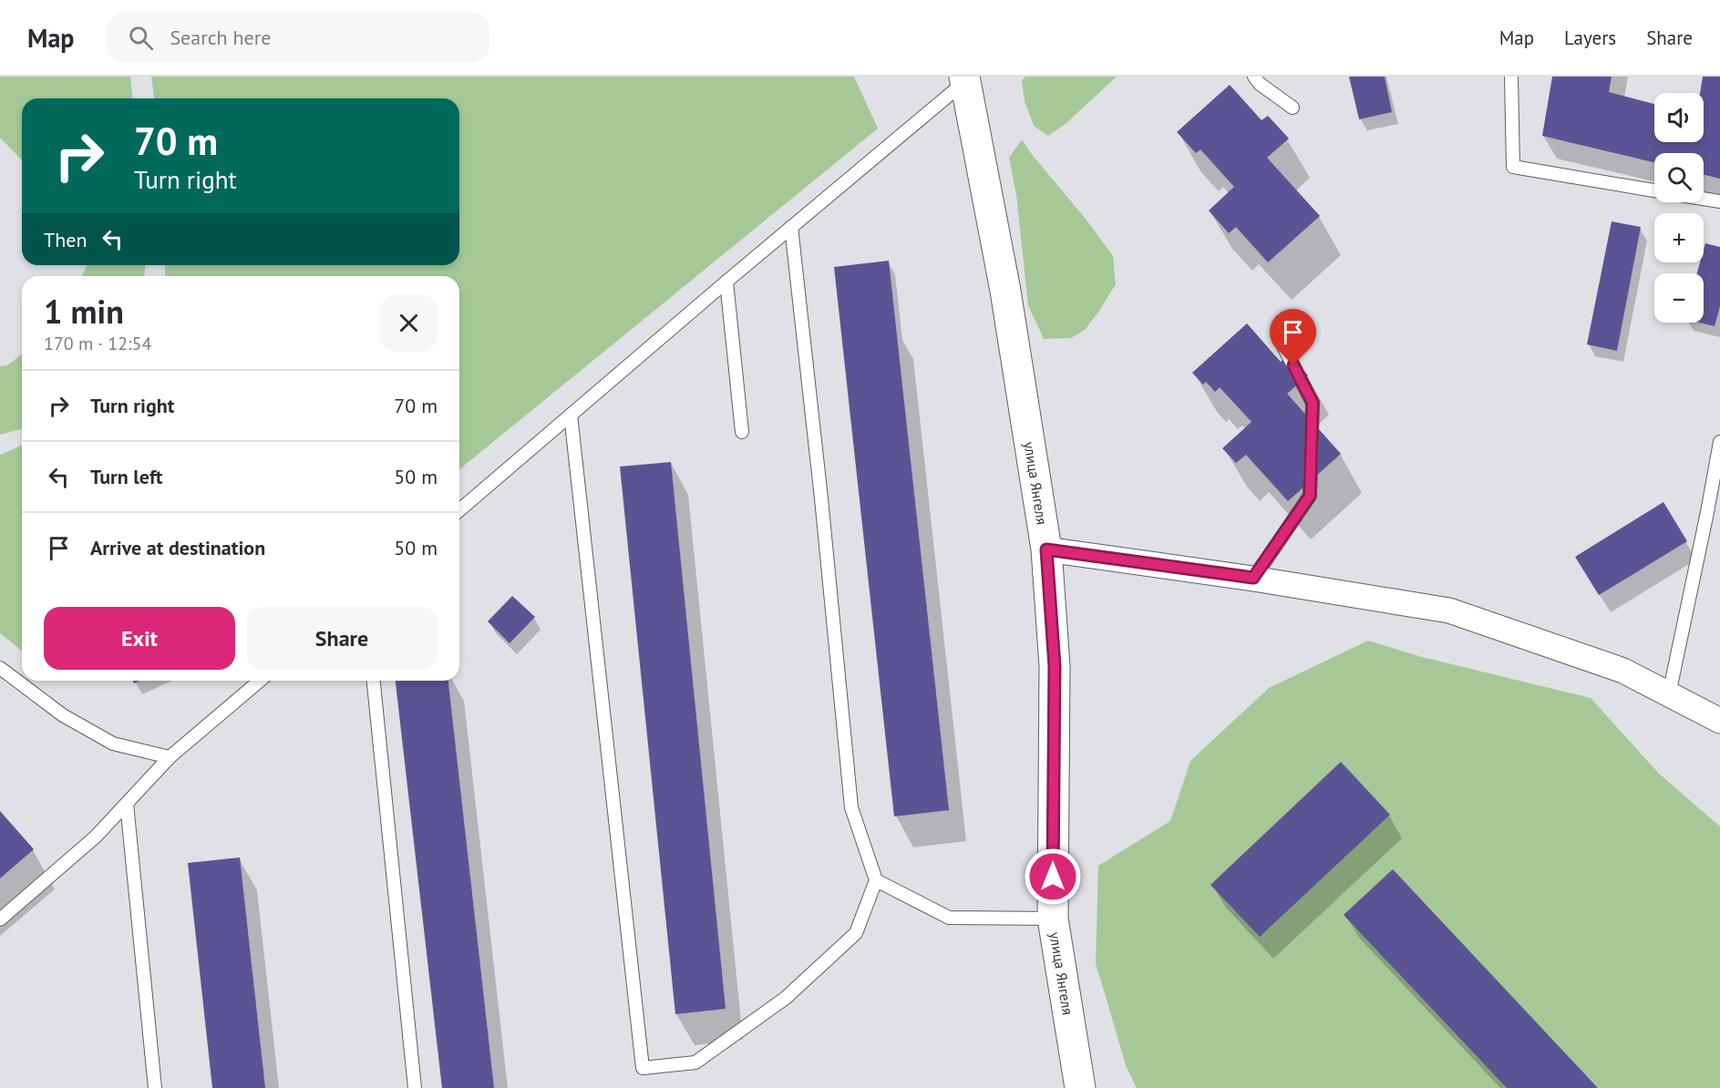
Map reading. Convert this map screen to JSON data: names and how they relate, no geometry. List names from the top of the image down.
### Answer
{
  "streets": {
    "street": ["улица Янгеля"]
  },
  "page": {
    "header": "Map",
    "search": "Search here",
    "nav": ["Map", "Layers", "Share"],
    "map_buttons": ["+", "−"],
    "turn": ["70 m", "Turn right"],
    "then": "Then",
    "heading": ["1 min", "170 m · 12:54"],
    "list": [
      {
        "name": "Turn right",
        "value": "70 m"
      },
      {
        "name": "Turn left",
        "value": "50 m"
      },
      {
        "name": "Arrive at destination",
        "value": "50 m"
      }
    ],
    "buttons": ["Exit", "Share"]
  }
}
